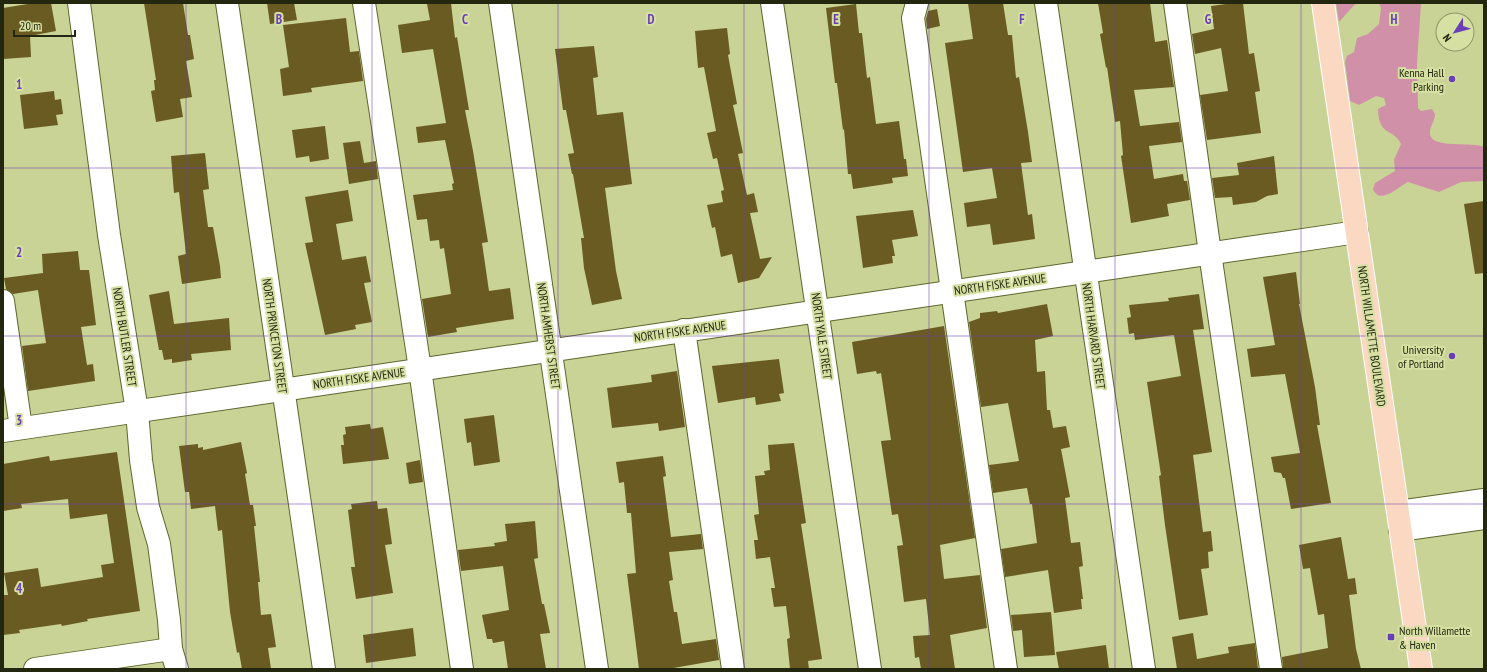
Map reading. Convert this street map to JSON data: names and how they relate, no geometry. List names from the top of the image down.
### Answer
{
  "streets": {
    "main road": ["NORTH WILLAMETTE BOULEVARD"],
    "street": [
      "NORTH FISKE AVENUE",
      "NORTH PRINCETON STREET",
      "NORTH AMHERST STREET",
      "NORTH YALE STREET",
      "NORTH HARVARD STREET",
      "NORTH BUTLER STREET"
    ]
  },
  "crossings": [
    ["NORTH FISKE AVENUE", "NORTH PRINCETON STREET"],
    ["NORTH FISKE AVENUE", "NORTH AMHERST STREET"],
    ["NORTH FISKE AVENUE", "NORTH YALE STREET"],
    ["NORTH FISKE AVENUE", "NORTH HARVARD STREET"],
    ["NORTH FISKE AVENUE", "NORTH WILLAMETTE BOULEVARD"],
    ["NORTH FISKE AVENUE", "NORTH BUTLER STREET"]
  ],
  "places": {
    "other": ["Kenna Hall Parking", "University of Portland"],
    "transit": ["North Willamette & Haven"]
  },
  "scale_bar": "20 m",
  "north": "bottom left",
  "grid": {
    "columns": [
      "B",
      "C",
      "D",
      "E",
      "F",
      "G",
      "H"
    ],
    "rows": [
      "1",
      "2",
      "3",
      "4"
    ]
  }
}
